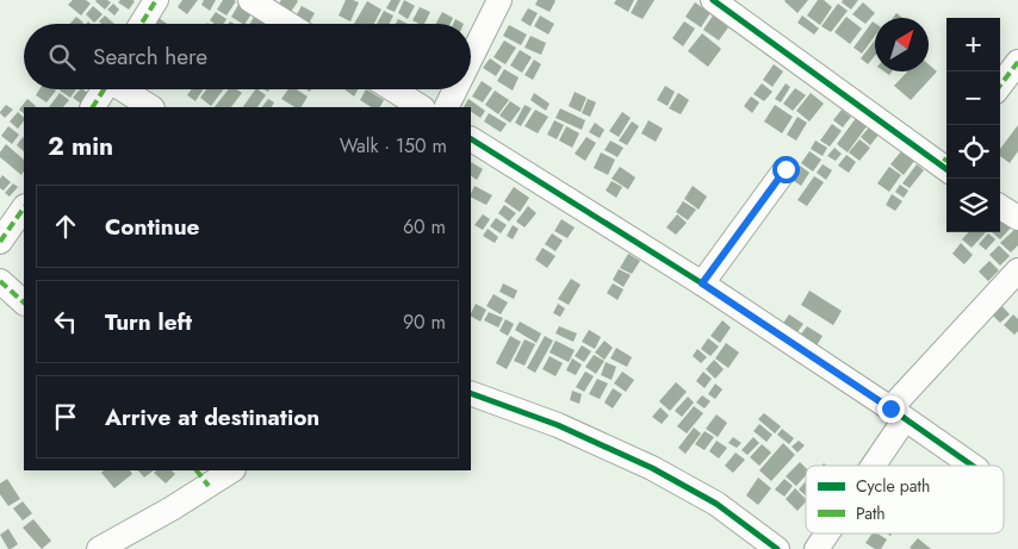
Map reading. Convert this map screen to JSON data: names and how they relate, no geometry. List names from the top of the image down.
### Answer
{
  "legend": ["Cycle path", "Path"],
  "north": "top right",
  "page": {
    "map_buttons": ["+", "−"],
    "search": "Search here",
    "heading": ["2 min", "Walk · 150 m"],
    "list": [
      ["Continue", "60 m"],
      ["Turn left", "90 m"],
      "Arrive at destination"
    ]
  }
}
